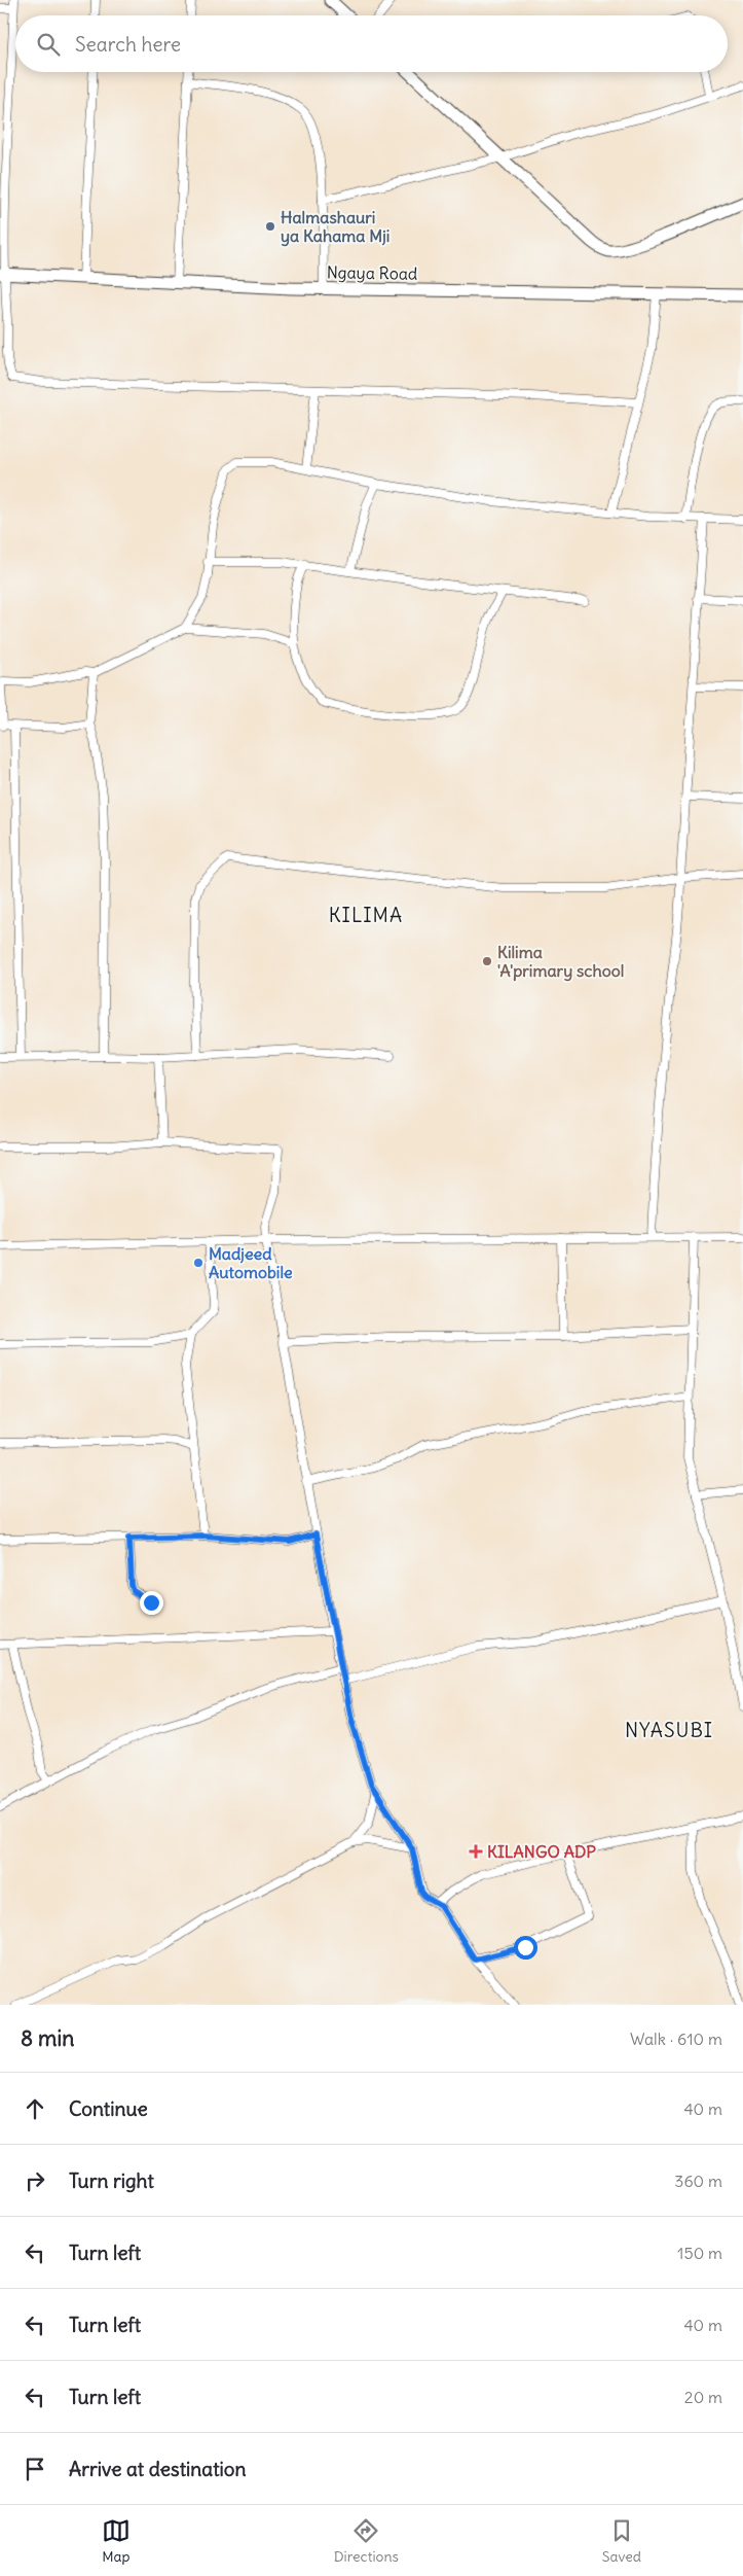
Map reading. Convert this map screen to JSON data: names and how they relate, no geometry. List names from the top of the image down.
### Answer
{
  "streets": {
    "street": ["Ngaya Road"]
  },
  "districts": ["KILIMA", "NYASUBI"],
  "places": {
    "other": ["Halmashauri ya Kahama Mji", "Kilima 'A'primary school", "Madjeed Automobile"],
    "health": ["KILANGO ADP"]
  },
  "page": {
    "search": "Search here",
    "heading": ["8 min", "Walk · 610 m"],
    "list": [
      ["Continue", "40 m"],
      ["Turn right", "360 m"],
      ["Turn left", "150 m"],
      ["Turn left", "40 m"],
      ["Turn left", "20 m"],
      "Arrive at destination"
    ],
    "nav": ["Map", "Directions", "Saved"]
  }
}
